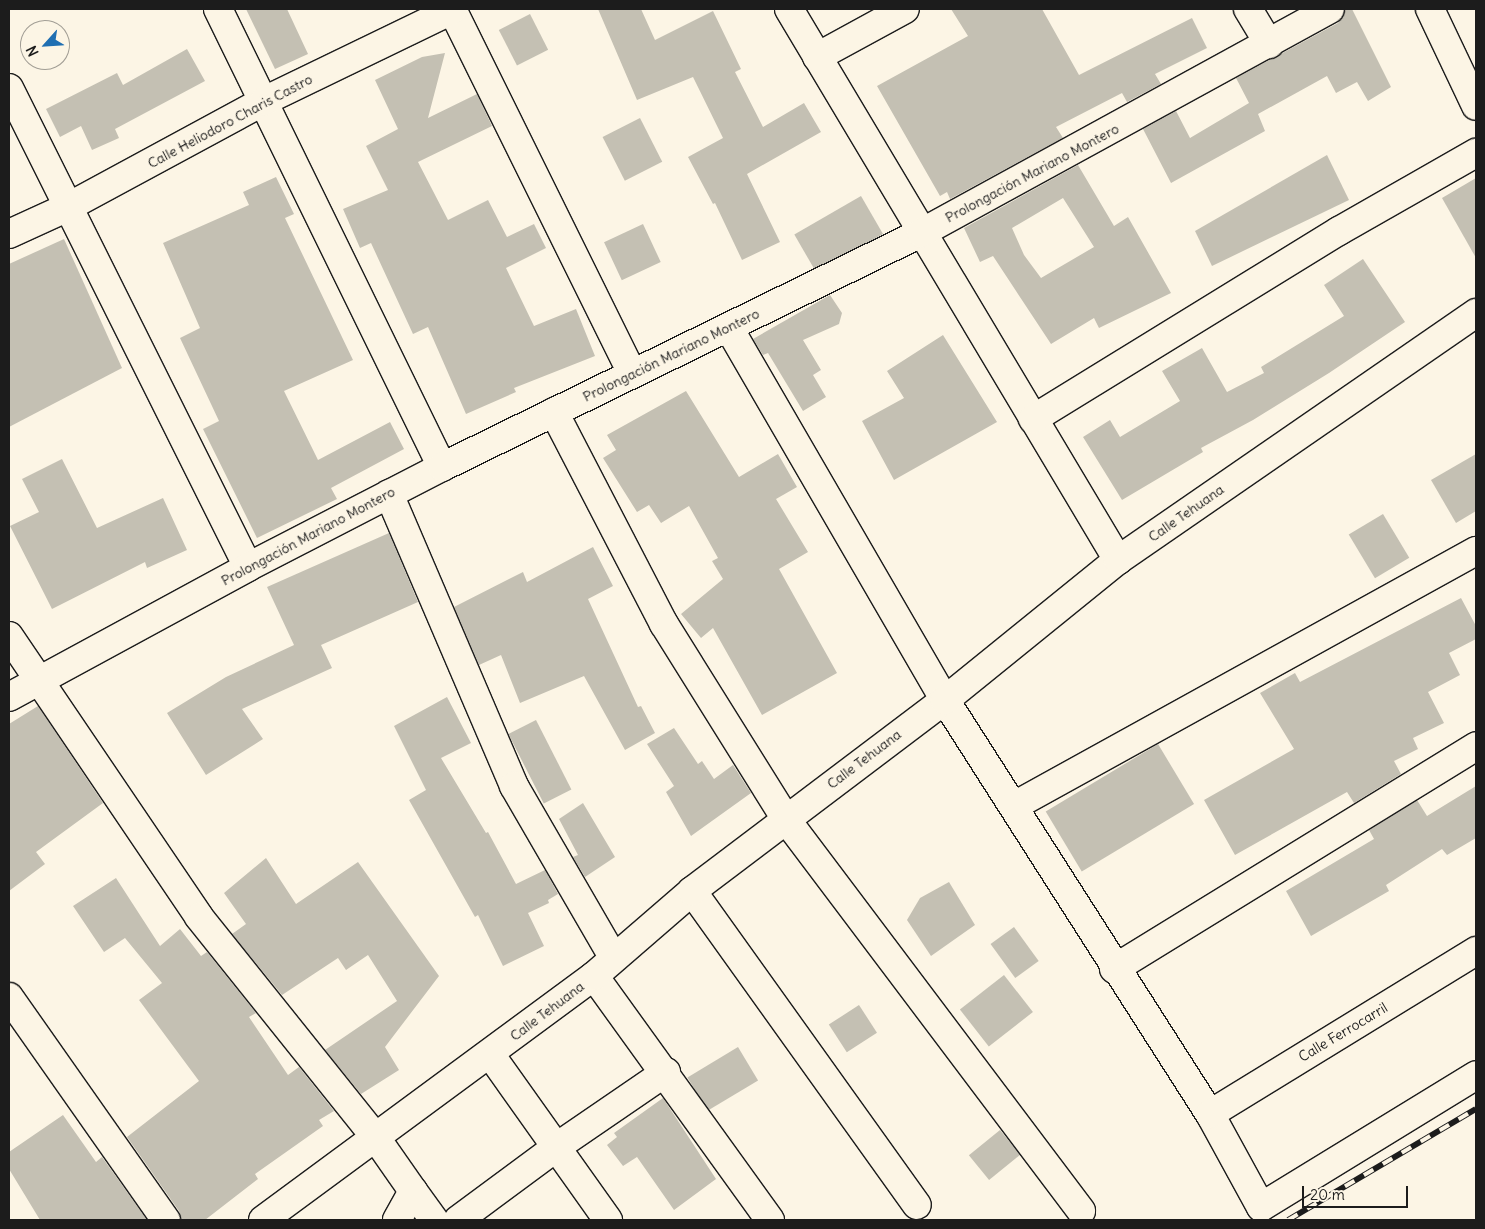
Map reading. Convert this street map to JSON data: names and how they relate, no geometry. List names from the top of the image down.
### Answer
{
  "streets": {
    "street": [
      "Calle Heliodoro Charis Castro",
      "Prolongación Mariano Montero",
      "Calle Tehuana",
      "Calle Ferrocarril"
    ]
  },
  "scale_bar": "20 m",
  "north": "bottom left"
}
